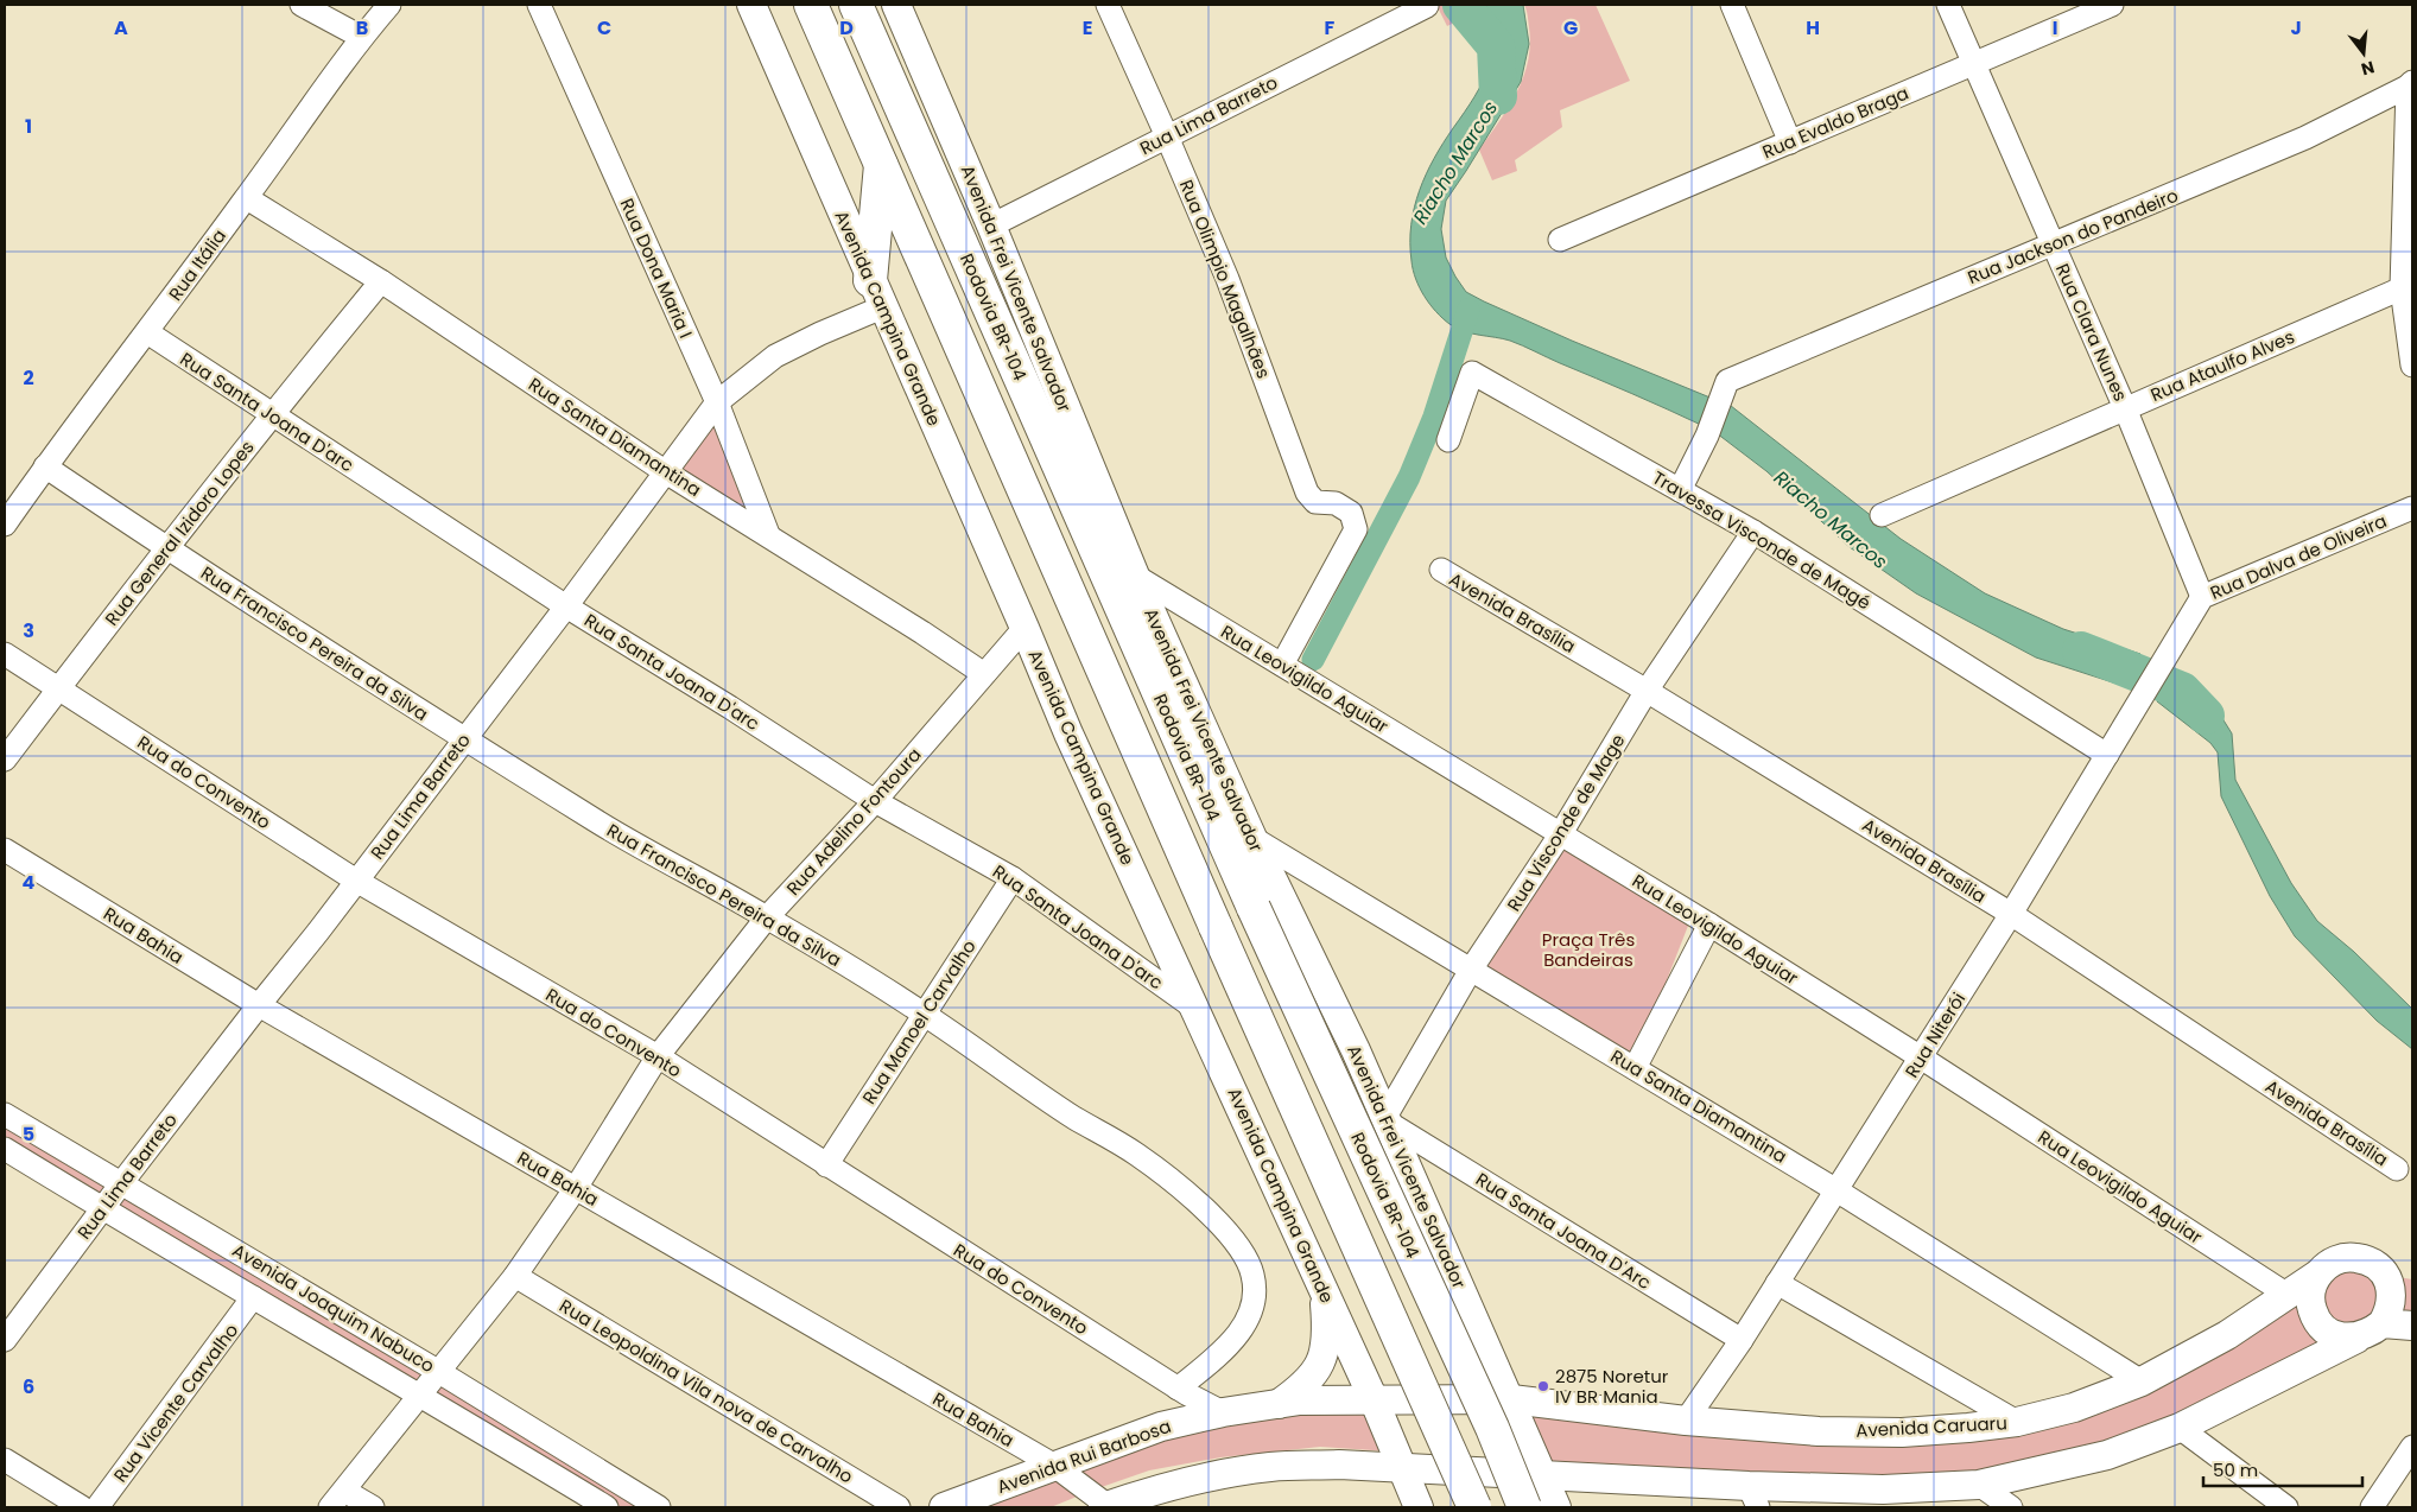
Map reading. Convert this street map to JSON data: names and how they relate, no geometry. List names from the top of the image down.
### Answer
{
  "streets": {
    "highway": ["Rodovia BR-104"],
    "main road": [
      "Avenida Frei Vicente Salvador",
      "Avenida Campina Grande",
      "Avenida Caruaru",
      "Avenida Rui Barbosa"
    ],
    "street": [
      "Rua Lima Barreto",
      "Rua Evaldo Braga",
      "Rua Jackson do Pandeiro",
      "Rua Itália",
      "Rua Dona Maria I",
      "Rua Olimpio Magalhães",
      "Rua Clara Nunes",
      "Rua Ataulfo Alves",
      "Rua Santa Joana D'arc",
      "Rua Santa Diamantina",
      "Rua General Izidoro Lopes",
      "Travessa Visconde de Magé",
      "Rua Dalva de Oliveira",
      "Avenida Brasília",
      "Rua Francisco Pereira da Silva",
      "Rua Leovigildo Aguiar",
      "Rua do Convento",
      "Rua Adelino Fontoura",
      "Rua Visconde de Mage",
      "Rua Bahia",
      "Rua Manoel Carvalho",
      "Rua Niterói",
      "Rua Santa Joana D'Arc",
      "Avenida Joaquim Nabuco",
      "Rua Leopoldina Vila nova de Carvalho",
      "Rua Vicente Carvalho"
    ]
  },
  "crossings": [
    ["Rua Lima Barreto", "Rua Dona Maria I"],
    ["Rua Lima Barreto", "Rua Olimpio Magalhães"],
    ["Rua Lima Barreto", "Avenida Frei Vicente Salvador"],
    ["Rua Lima Barreto", "Avenida Campina Grande"],
    ["Rua Lima Barreto", "Rua Santa Joana D'arc"],
    ["Rua Lima Barreto", "Rua Santa Diamantina"],
    ["Rua Lima Barreto", "Rua Francisco Pereira da Silva"],
    ["Rua Lima Barreto", "Rua do Convento"],
    ["Rua Lima Barreto", "Rua Bahia"],
    ["Rua Lima Barreto", "Avenida Joaquim Nabuco"],
    ["Rua Evaldo Braga", "Rua Clara Nunes"],
    ["Rua Jackson do Pandeiro", "Rua Clara Nunes"],
    ["Rua Jackson do Pandeiro", "Travessa Visconde de Magé"],
    ["Rua Itália", "Rua Santa Joana D'arc"],
    ["Rua Itália", "Rua Santa Diamantina"],
    ["Rua Itália", "Rua Francisco Pereira da Silva"],
    ["Rua Dona Maria I", "Rua Santa Diamantina"],
    ["Rua Olimpio Magalhães", "Rua Leovigildo Aguiar"],
    ["Avenida Frei Vicente Salvador", "Rua Santa Diamantina"],
    ["Avenida Frei Vicente Salvador", "Rua Leovigildo Aguiar"],
    ["Avenida Frei Vicente Salvador", "Rua Visconde de Mage"],
    ["Avenida Frei Vicente Salvador", "Rua Santa Joana D'Arc"],
    ["Avenida Frei Vicente Salvador", "Avenida Caruaru"],
    ["Avenida Frei Vicente Salvador", "Avenida Rui Barbosa"],
    ["Avenida Campina Grande", "Rua Santa Joana D'arc"],
    ["Avenida Campina Grande", "Rua Adelino Fontoura"],
    ["Avenida Campina Grande", "Avenida Rui Barbosa"],
    ["Rua Clara Nunes", "Rua Ataulfo Alves"],
    ["Rua Clara Nunes", "Rua Dalva de Oliveira"],
    ["Rua Santa Joana D'arc", "Rua General Izidoro Lopes"],
    ["Rua Santa Joana D'arc", "Rua Adelino Fontoura"],
    ["Rua Santa Joana D'arc", "Rua Manoel Carvalho"],
    ["Rua Santa Diamantina", "Rua General Izidoro Lopes"],
    ["Rua Santa Diamantina", "Rua Adelino Fontoura"],
    ["Rua Santa Diamantina", "Rua Visconde de Mage"],
    ["Rua Santa Diamantina", "Rua Niterói"],
    ["Rua Santa Diamantina", "Avenida Caruaru"],
    ["Rua General Izidoro Lopes", "Rua Francisco Pereira da Silva"],
    ["Rua General Izidoro Lopes", "Rua do Convento"],
    ["Travessa Visconde de Magé", "Rua Visconde de Mage"],
    ["Travessa Visconde de Magé", "Rua Niterói"],
    ["Rua Dalva de Oliveira", "Rua Niterói"],
    ["Avenida Brasília", "Rua Visconde de Mage"],
    ["Avenida Brasília", "Rua Niterói"],
    ["Rua Francisco Pereira da Silva", "Rua do Convento"],
    ["Rua Francisco Pereira da Silva", "Rua Adelino Fontoura"],
    ["Rua Francisco Pereira da Silva", "Rua Manoel Carvalho"],
    ["Rua Leovigildo Aguiar", "Rua Visconde de Mage"],
    ["Rua Leovigildo Aguiar", "Rua Niterói"],
    ["Rua Leovigildo Aguiar", "Avenida Caruaru"],
    ["Rua do Convento", "Rua Adelino Fontoura"],
    ["Rua do Convento", "Rua Manoel Carvalho"],
    ["Rua do Convento", "Avenida Rui Barbosa"],
    ["Rua Adelino Fontoura", "Rua Bahia"],
    ["Rua Adelino Fontoura", "Avenida Joaquim Nabuco"],
    ["Rua Adelino Fontoura", "Rua Leopoldina Vila nova de Carvalho"],
    ["Rua Visconde de Mage", "Rua Santa Joana D'Arc"],
    ["Rua Bahia", "Avenida Rui Barbosa"],
    ["Rua Niterói", "Rua Santa Joana D'Arc"],
    ["Rua Niterói", "Avenida Caruaru"],
    ["Avenida Joaquim Nabuco", "Rua Vicente Carvalho"],
    ["Avenida Caruaru", "Avenida Rui Barbosa"]
  ],
  "water": ["Riacho Marcos"],
  "parks": ["Praça Três Bandeiras"],
  "places": ["2875 Noretur IV BR Mania"],
  "scale_bar": "50 m",
  "north": "bottom",
  "grid": {
    "columns": [
      "A",
      "B",
      "C",
      "D",
      "E",
      "F",
      "G",
      "H",
      "I",
      "J"
    ],
    "rows": [
      "1",
      "2",
      "3",
      "4",
      "5",
      "6"
    ]
  }
}
